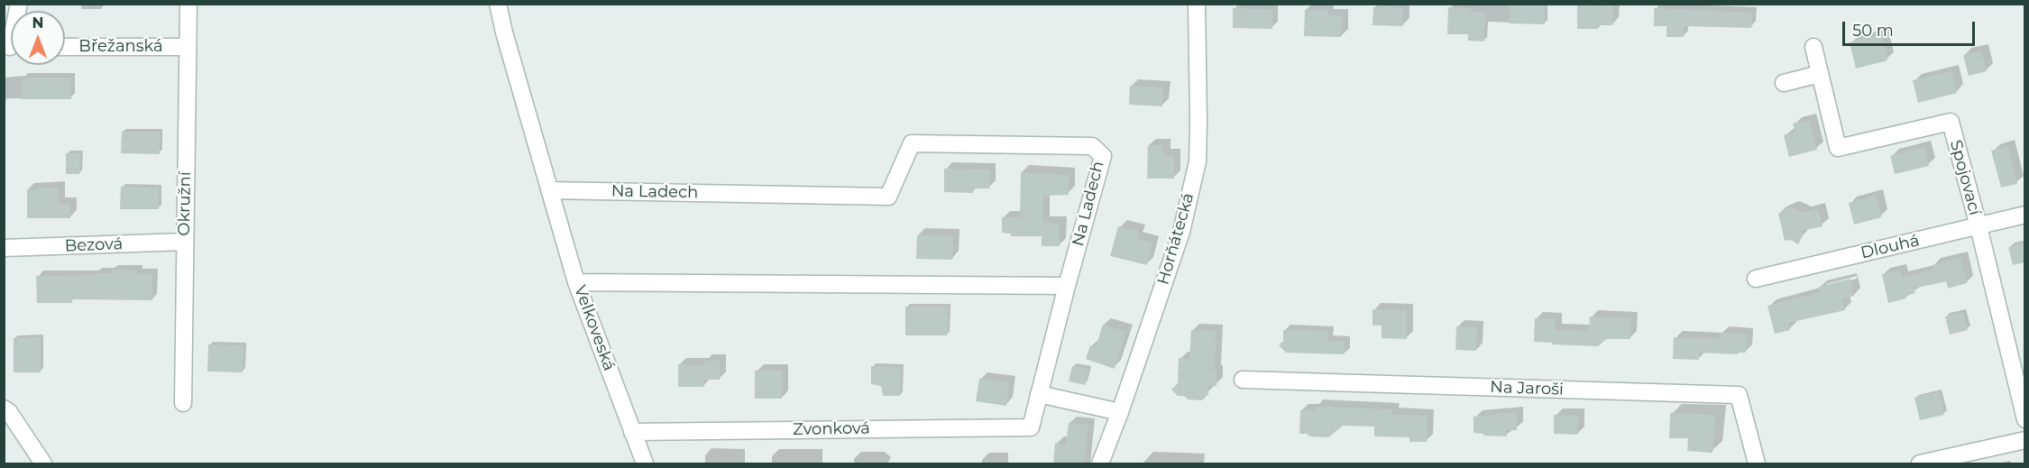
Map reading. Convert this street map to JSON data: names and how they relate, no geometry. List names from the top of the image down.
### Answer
{
  "streets": {
    "street": [
      "Břežanská",
      "Spojovací",
      "Na Ladech",
      "Okružní",
      "Horňátecká",
      "Bezová",
      "Dlouhá",
      "Velkoveská",
      "Na Jaroši",
      "Zvonková"
    ]
  },
  "crossings": [
    ["Břežanská", "Okružní"],
    ["Spojovací", "Dlouhá"],
    ["Na Ladech", "Velkoveská"],
    ["Okružní", "Bezová"],
    ["Velkoveská", "Zvonková"]
  ],
  "scale_bar": "50 m",
  "north": "top"
}
